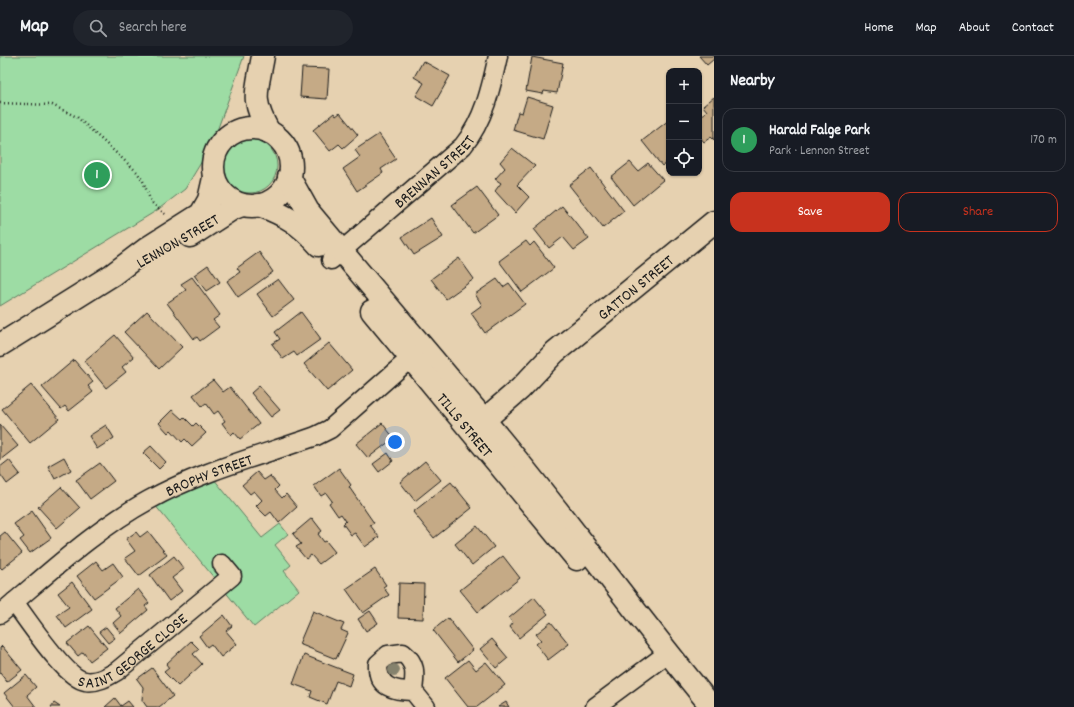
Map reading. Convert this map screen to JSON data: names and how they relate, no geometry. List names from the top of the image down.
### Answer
{
  "streets": {
    "street": [
      "BRENNAN STREET",
      "LENNON STREET",
      "GATTON STREET",
      "TILLS STREET",
      "BROPHY STREET",
      "SAINT GEORGE CLOSE"
    ]
  },
  "crossings": [
    ["BRENNAN STREET", "TILLS STREET"],
    ["LENNON STREET", "TILLS STREET"],
    ["GATTON STREET", "TILLS STREET"],
    ["TILLS STREET", "BROPHY STREET"],
    ["BROPHY STREET", "SAINT GEORGE CLOSE"]
  ],
  "page": {
    "header": "Map",
    "search": "Search here",
    "nav": [
      "Home",
      "Map",
      "About",
      "Contact"
    ],
    "heading": "Nearby",
    "map_buttons": ["+", "−"],
    "list": [
      {
        "mark": "1",
        "name": "Harald Falge Park",
        "note": "Park · Lennon Street",
        "value": "170 m"
      }
    ],
    "pins": "1",
    "buttons": ["Save", "Share"]
  }
}
